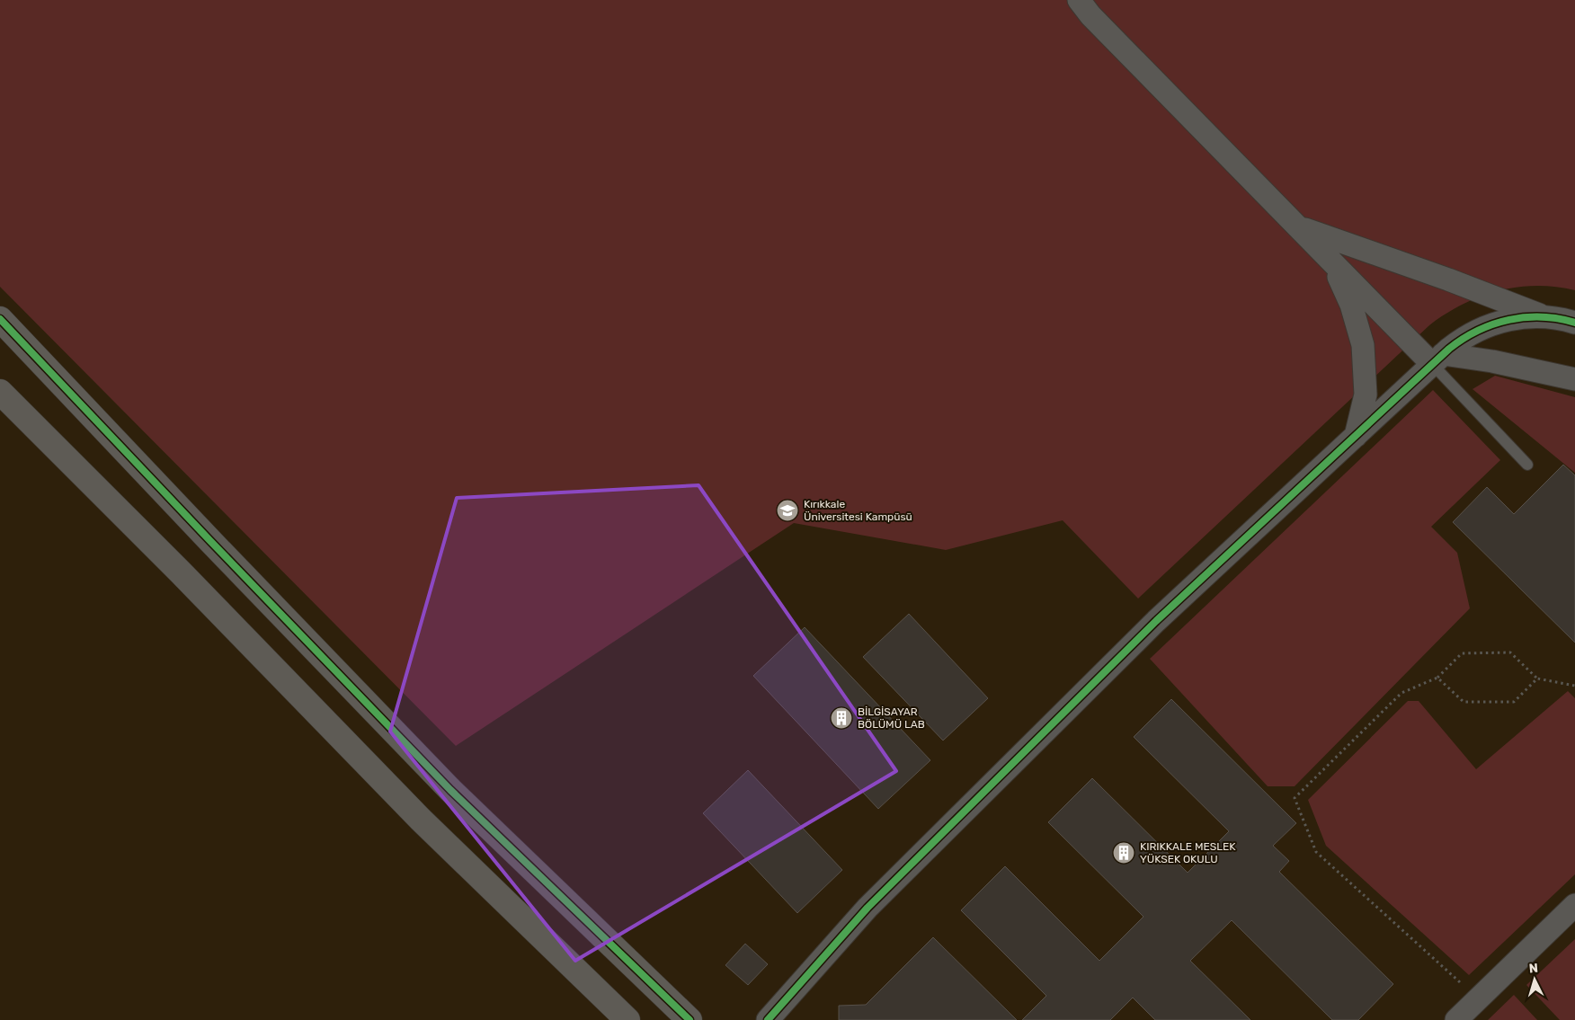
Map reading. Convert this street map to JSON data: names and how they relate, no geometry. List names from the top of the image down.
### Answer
{
  "places": {
    "school or university": ["Kırıkkale Üniversitesi Kampüsü"],
    "building": ["BİLGİSAYAR BÖLÜMÜ LAB", "KIRIKKALE MESLEK YÜKSEK OKULU"]
  },
  "north": "top"
}
